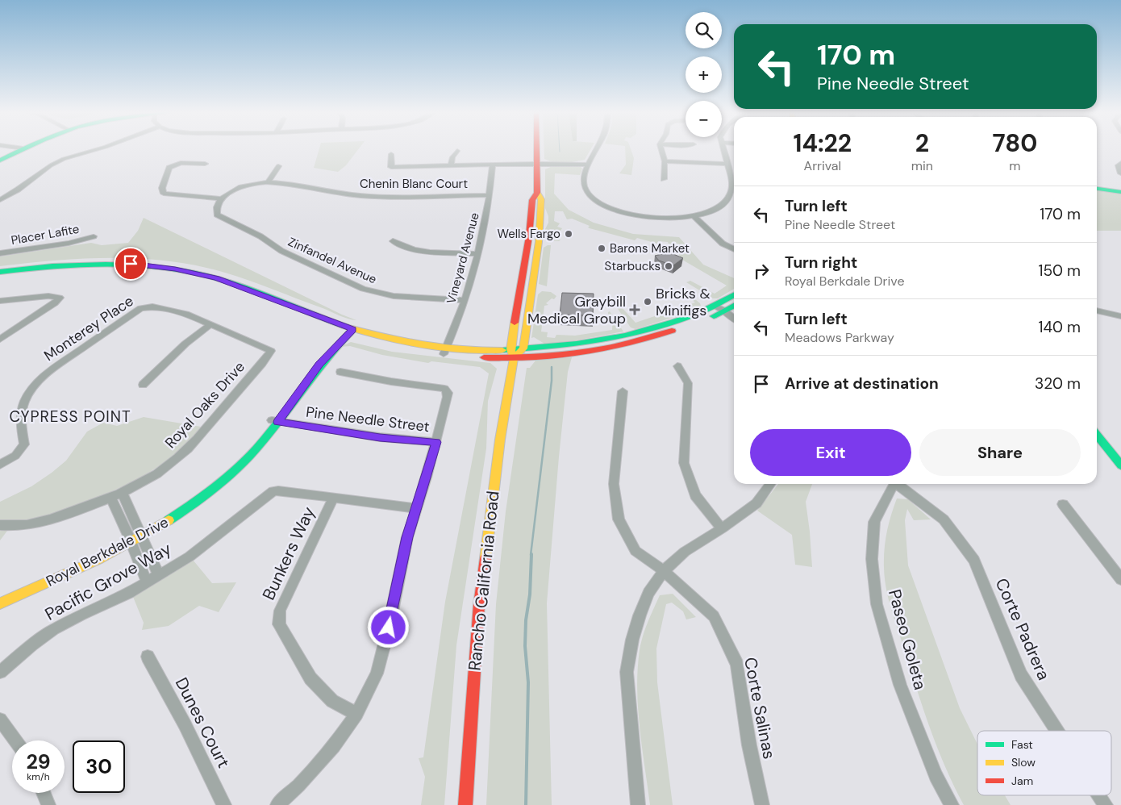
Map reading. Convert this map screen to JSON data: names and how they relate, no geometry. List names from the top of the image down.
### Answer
{
  "streets": {
    "main road": ["Royal Berkdale Drive", "Rancho California Road"],
    "street": [
      "Chenin Blanc Court",
      "Placer Lafite",
      "Vineyard Avenue",
      "Zinfandel Avenue",
      "Monterey Place",
      "Royal Oaks Drive",
      "Pine Needle Street",
      "Bunkers Way",
      "Pacific Grove Way",
      "Corte Padrera",
      "Paseo Goleta",
      "Corte Salinas",
      "Dunes Court"
    ]
  },
  "crossings": [
    ["Chenin Blanc Court", "Vineyard Avenue"],
    ["Chenin Blanc Court", "Zinfandel Avenue"],
    ["Vineyard Avenue", "Zinfandel Avenue"],
    ["Monterey Place", "Royal Oaks Drive"],
    ["Pine Needle Street", "Royal Berkdale Drive"],
    ["Bunkers Way", "Pacific Grove Way"]
  ],
  "districts": ["CYPRESS POINT"],
  "places": {
    "other": [
      "Wells Fargo",
      "Barons Market",
      "Starbucks",
      "Bricks & Minifigs"
    ],
    "health": ["Graybill Medical Group"]
  },
  "legend": ["Fast", "Slow", "Jam"],
  "page": {
    "map_buttons": ["+", "−"],
    "turn": ["170 m", "Pine Needle Street"],
    "eta": [
      "14:22",
      "Arrival",
      "2",
      "min",
      "780",
      "m"
    ],
    "list": [
      {
        "name": "Turn left",
        "note": "Pine Needle Street",
        "value": "170 m"
      },
      {
        "name": "Turn right",
        "note": "Royal Berkdale Drive",
        "value": "150 m"
      },
      {
        "name": "Turn left",
        "note": "Meadows Parkway",
        "value": "140 m"
      },
      {
        "name": "Arrive at destination",
        "value": "320 m"
      }
    ],
    "buttons": ["Exit", "Share"],
    "speed": "29 km/h",
    "limit": "30"
  }
}
